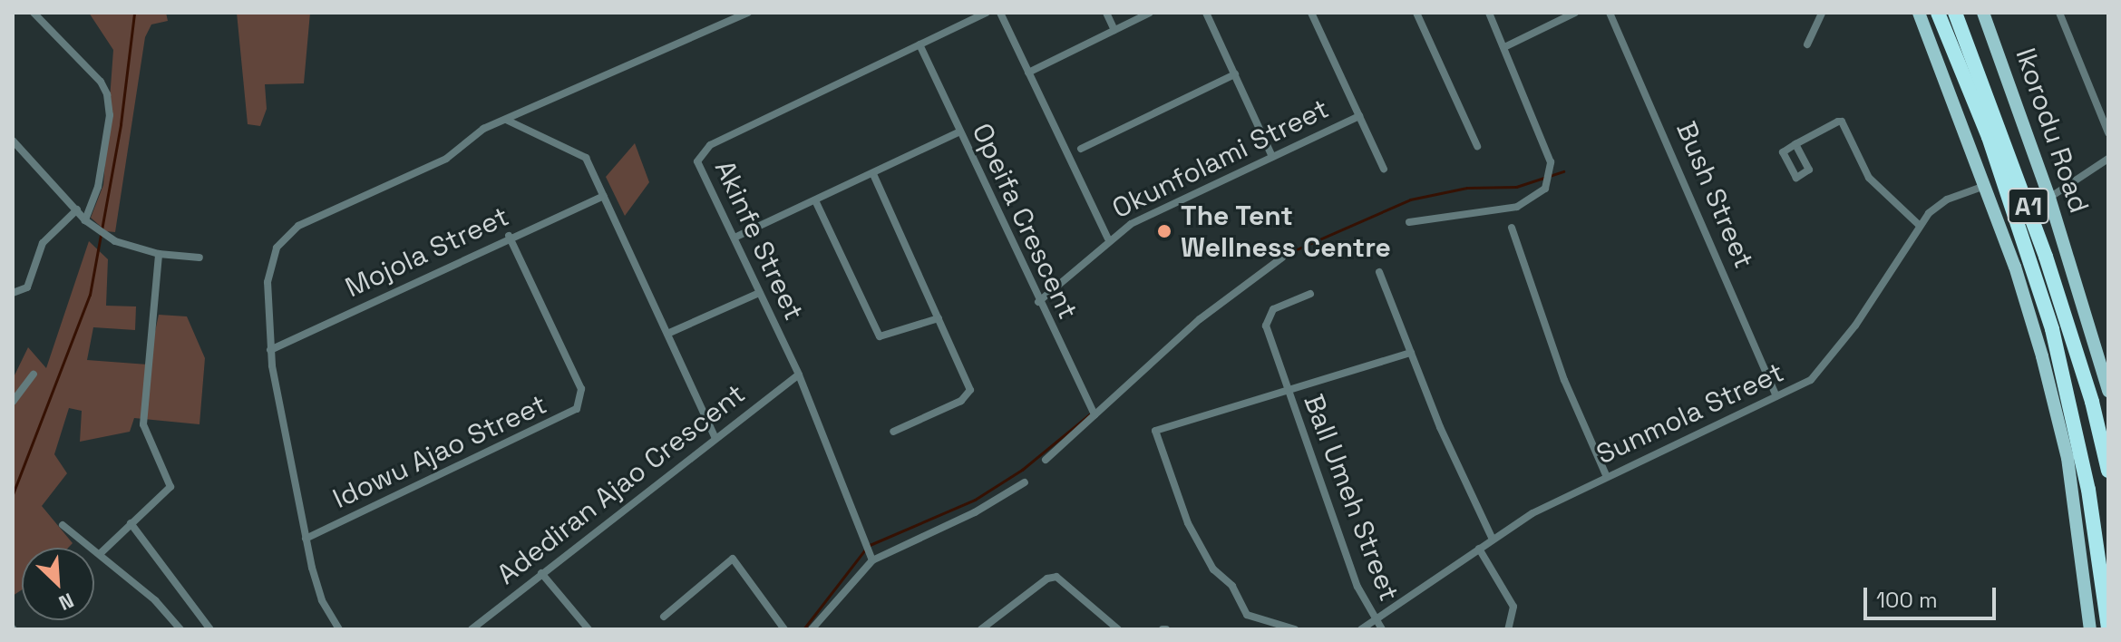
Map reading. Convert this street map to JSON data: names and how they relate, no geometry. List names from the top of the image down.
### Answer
{
  "streets": {
    "highway": ["Ikorodu Road", "A1"],
    "street": [
      "Okunfolami Street",
      "Bush Street",
      "Opeifa Crescent",
      "Akinfe Street",
      "Mojola Street",
      "Sunmola Street",
      "Idowu Ajao Street",
      "Adediran Ajao Crescent",
      "Ball Umeh Street"
    ]
  },
  "crossings": [
    ["Okunfolami Street", "Opeifa Crescent"],
    ["Bush Street", "Sunmola Street"],
    ["Opeifa Crescent", "Akinfe Street"],
    ["Akinfe Street", "Adediran Ajao Crescent"],
    ["Mojola Street", "Idowu Ajao Street"],
    ["Sunmola Street", "Ball Umeh Street"]
  ],
  "places": ["The Tent Wellness Centre"],
  "scale_bar": "100 m",
  "north": "bottom right"
}
